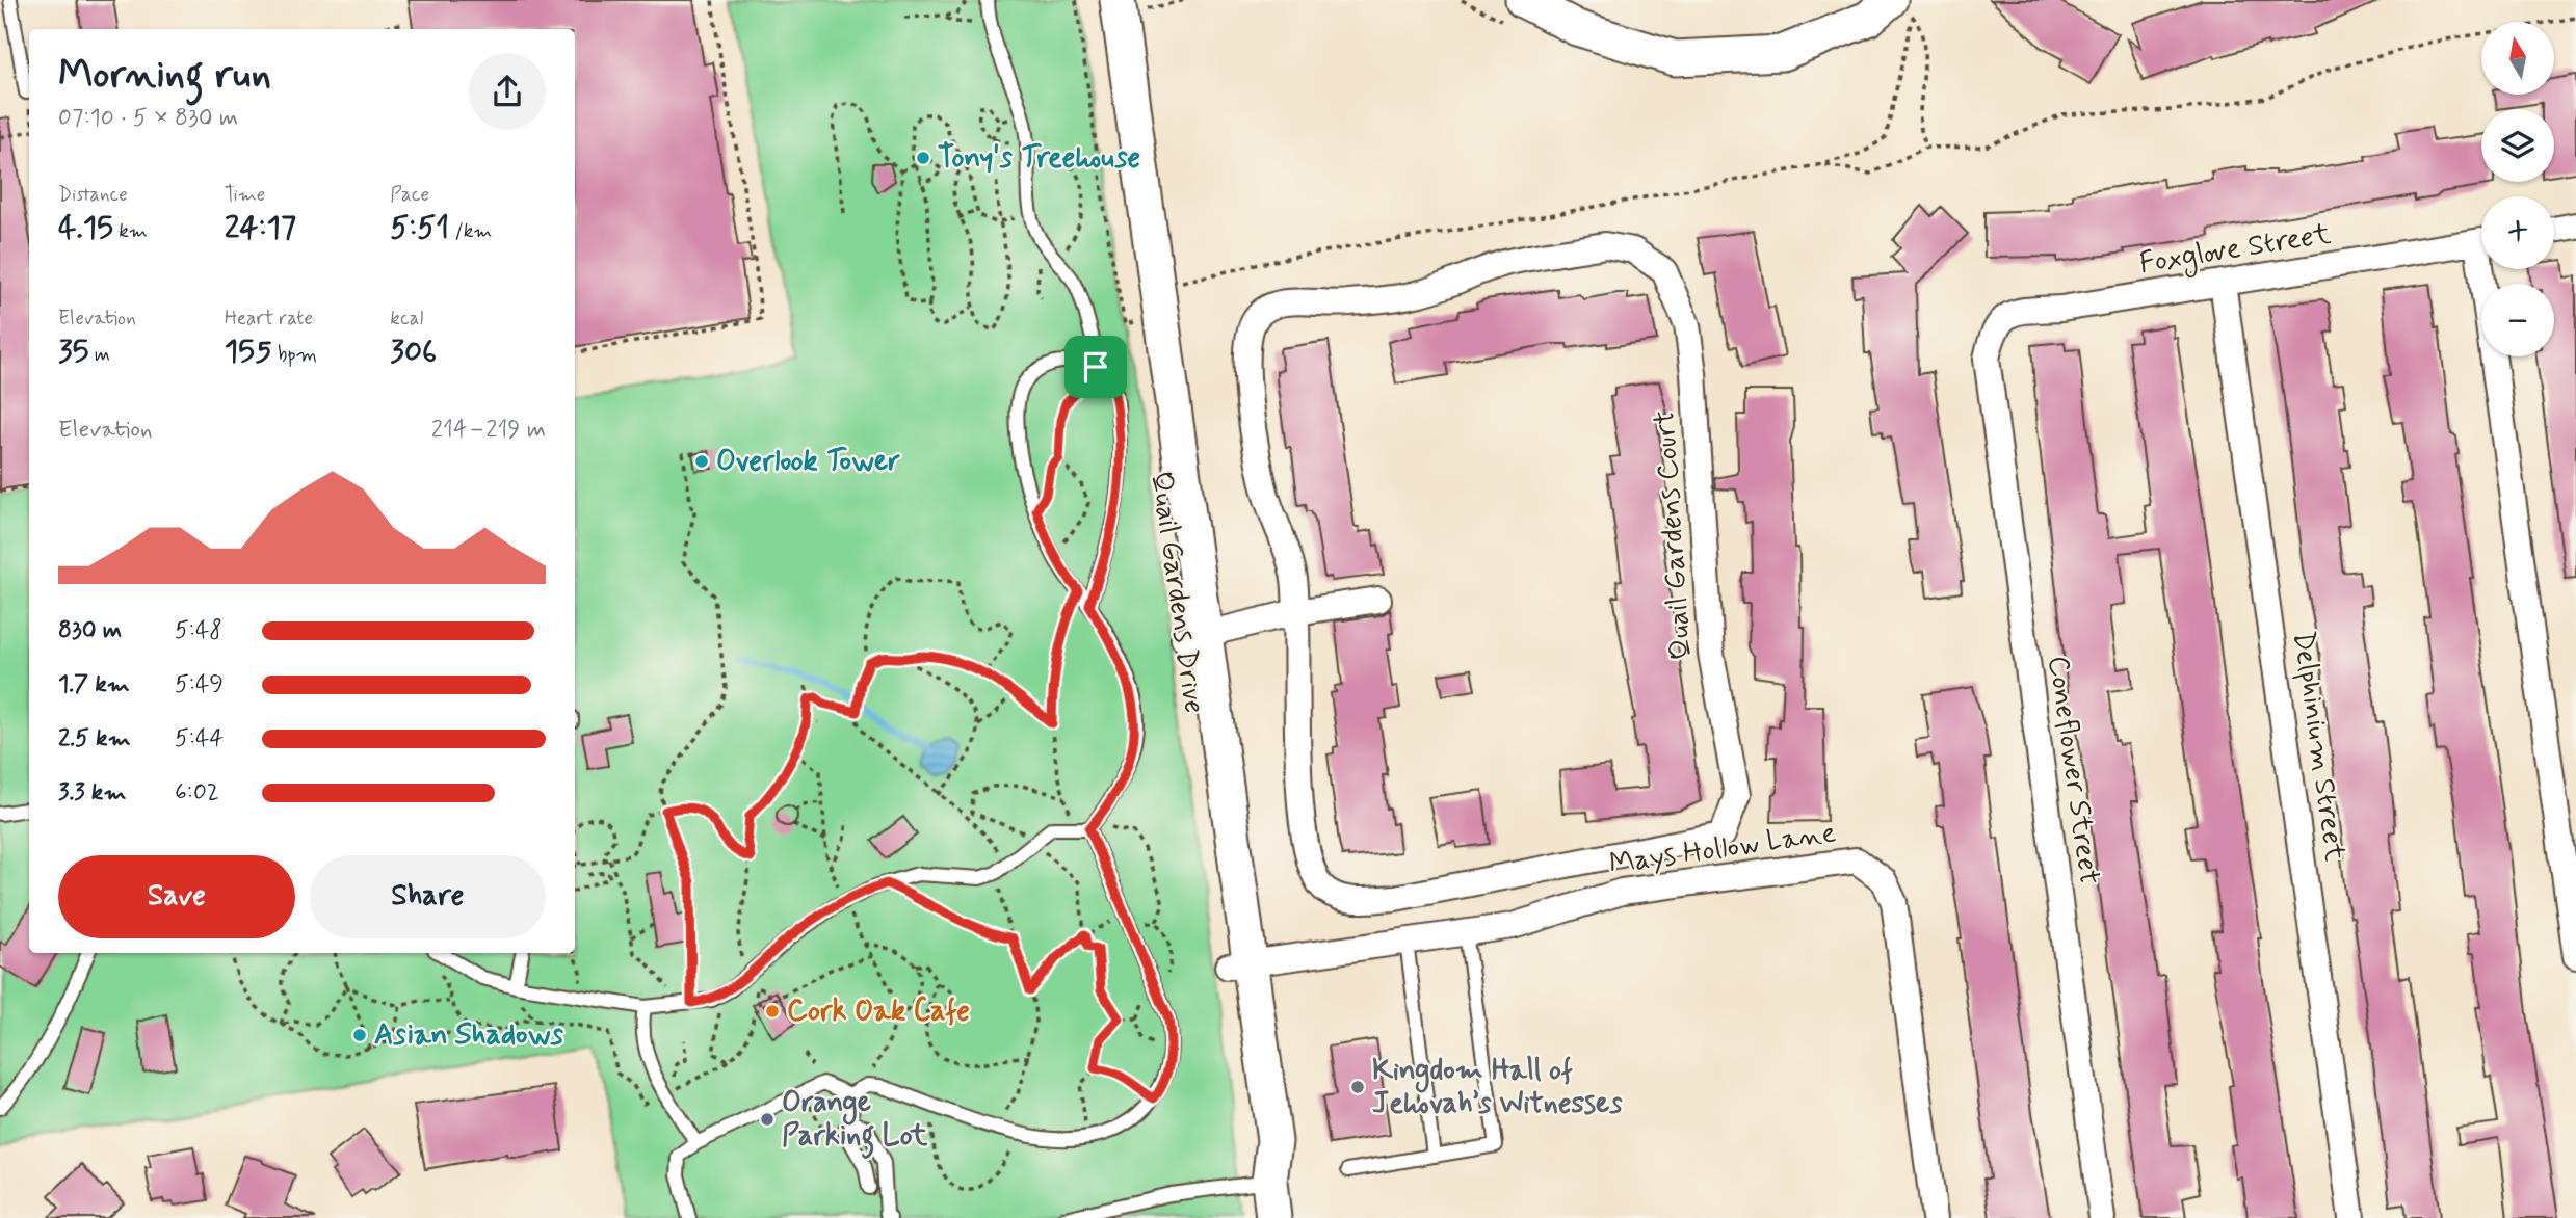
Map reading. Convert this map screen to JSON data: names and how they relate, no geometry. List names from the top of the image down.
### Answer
{
  "streets": {
    "main road": ["Quail Gardens Drive"],
    "street": [
      "Foxglove Street",
      "Quail Gardens Court",
      "Delphinium Street",
      "Coneflower Street",
      "Mays Hollow Lane"
    ]
  },
  "crossings": [
    ["Foxglove Street", "Delphinium Street"],
    ["Foxglove Street", "Coneflower Street"],
    ["Quail Gardens Drive", "Mays Hollow Lane"]
  ],
  "places": [
    "Tony's Treehouse",
    "Overlook Tower",
    "Cork Oak Cafe",
    "Asian Shadows",
    "Kingdom Hall of Jehovah’s Witnesses",
    "Orange Parking Lot"
  ],
  "north": "top",
  "page": {
    "map_buttons": ["+", "−"],
    "heading": ["Morning run", "07:10 · 5 × 830 m"],
    "stats": [
      ["Distance", "4.15 km"],
      ["Time", "24:17"],
      ["Pace", "5:51 /km"],
      ["Elevation", "35 m"],
      ["Heart rate", "155 bpm"],
      ["kcal", "306"]
    ],
    "chart": ["Elevation", "214–219 m"],
    "list": [
      {
        "name": "830 m",
        "note": "5:48"
      },
      {
        "name": "1.7 km",
        "note": "5:49"
      },
      {
        "name": "2.5 km",
        "note": "5:44"
      },
      {
        "name": "3.3 km",
        "note": "6:02"
      }
    ],
    "buttons": ["Save", "Share"]
  }
}
